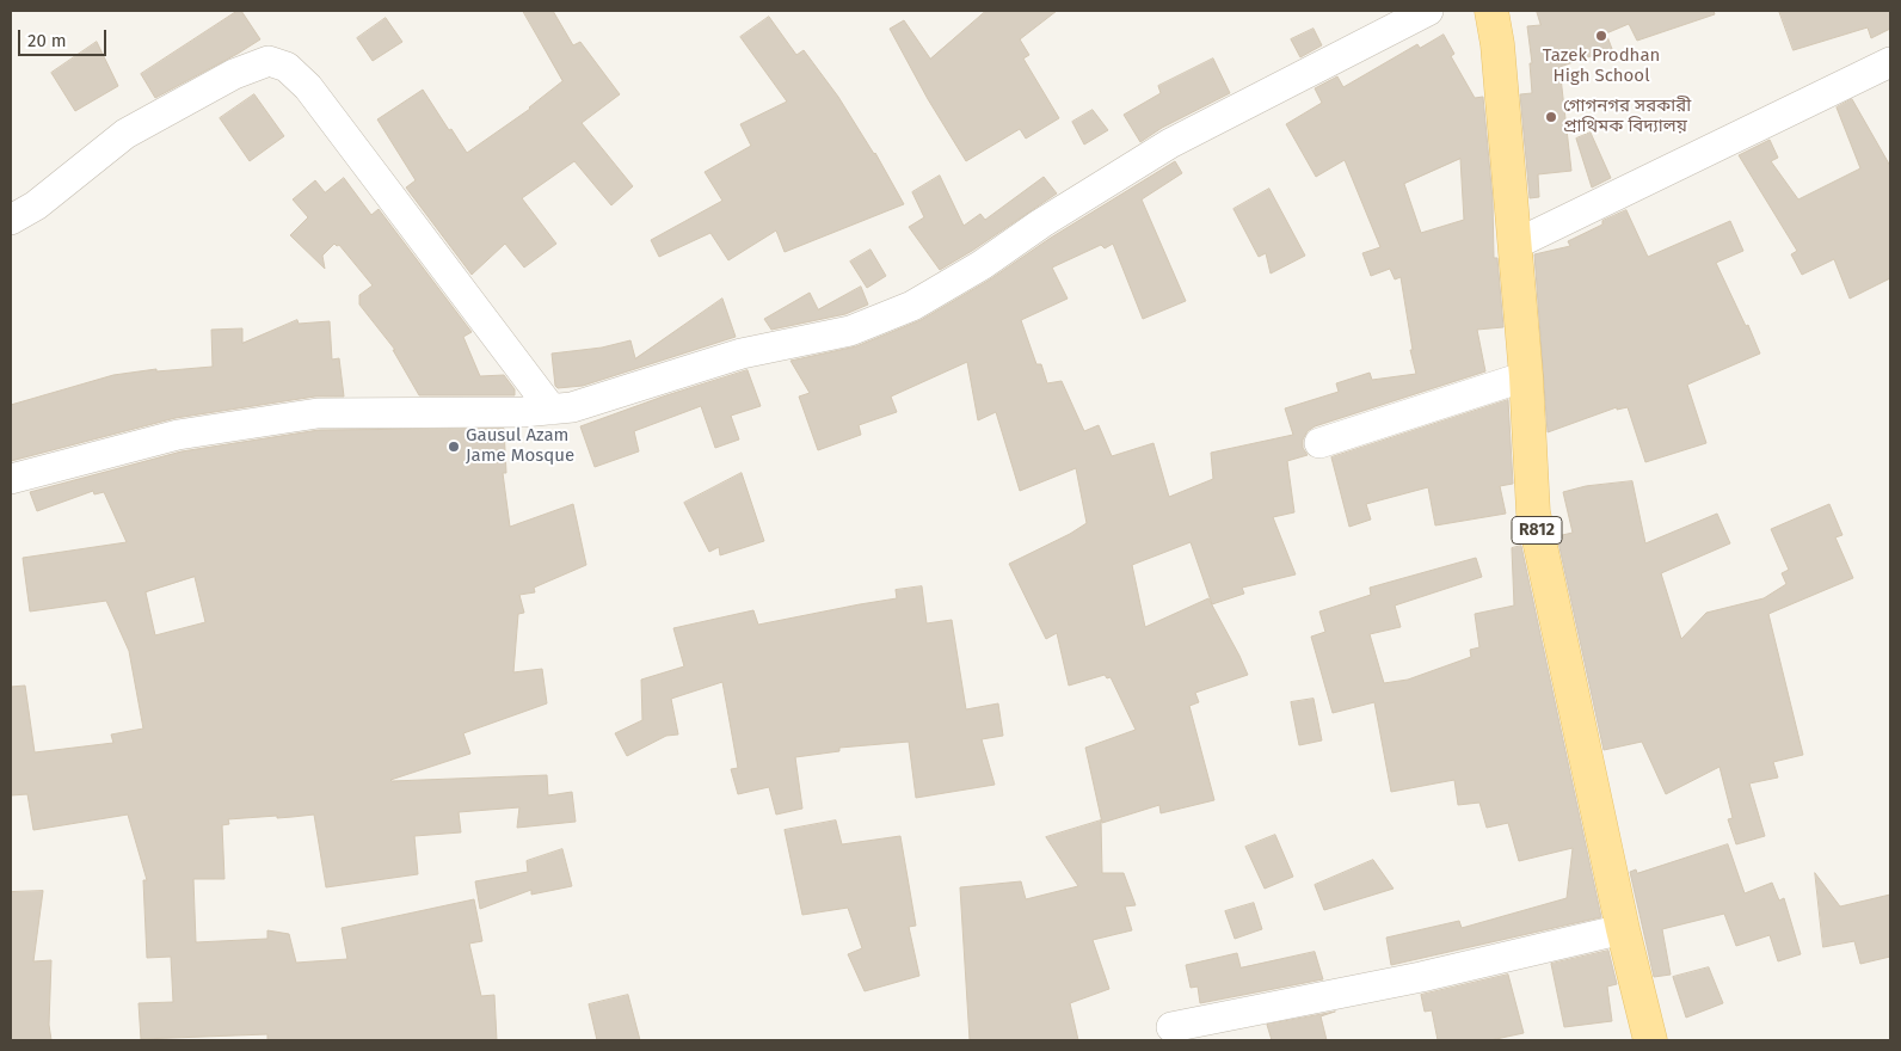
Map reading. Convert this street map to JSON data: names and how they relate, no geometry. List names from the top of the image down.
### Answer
{
  "streets": {
    "main road": ["R812"]
  },
  "places": ["Tazek Prodhan High School", "গোগনগর সরকারী প্রাথিমক বিদ্যালয়", "Gausul Azam Jame Mosque"],
  "scale_bar": "20 m"
}
